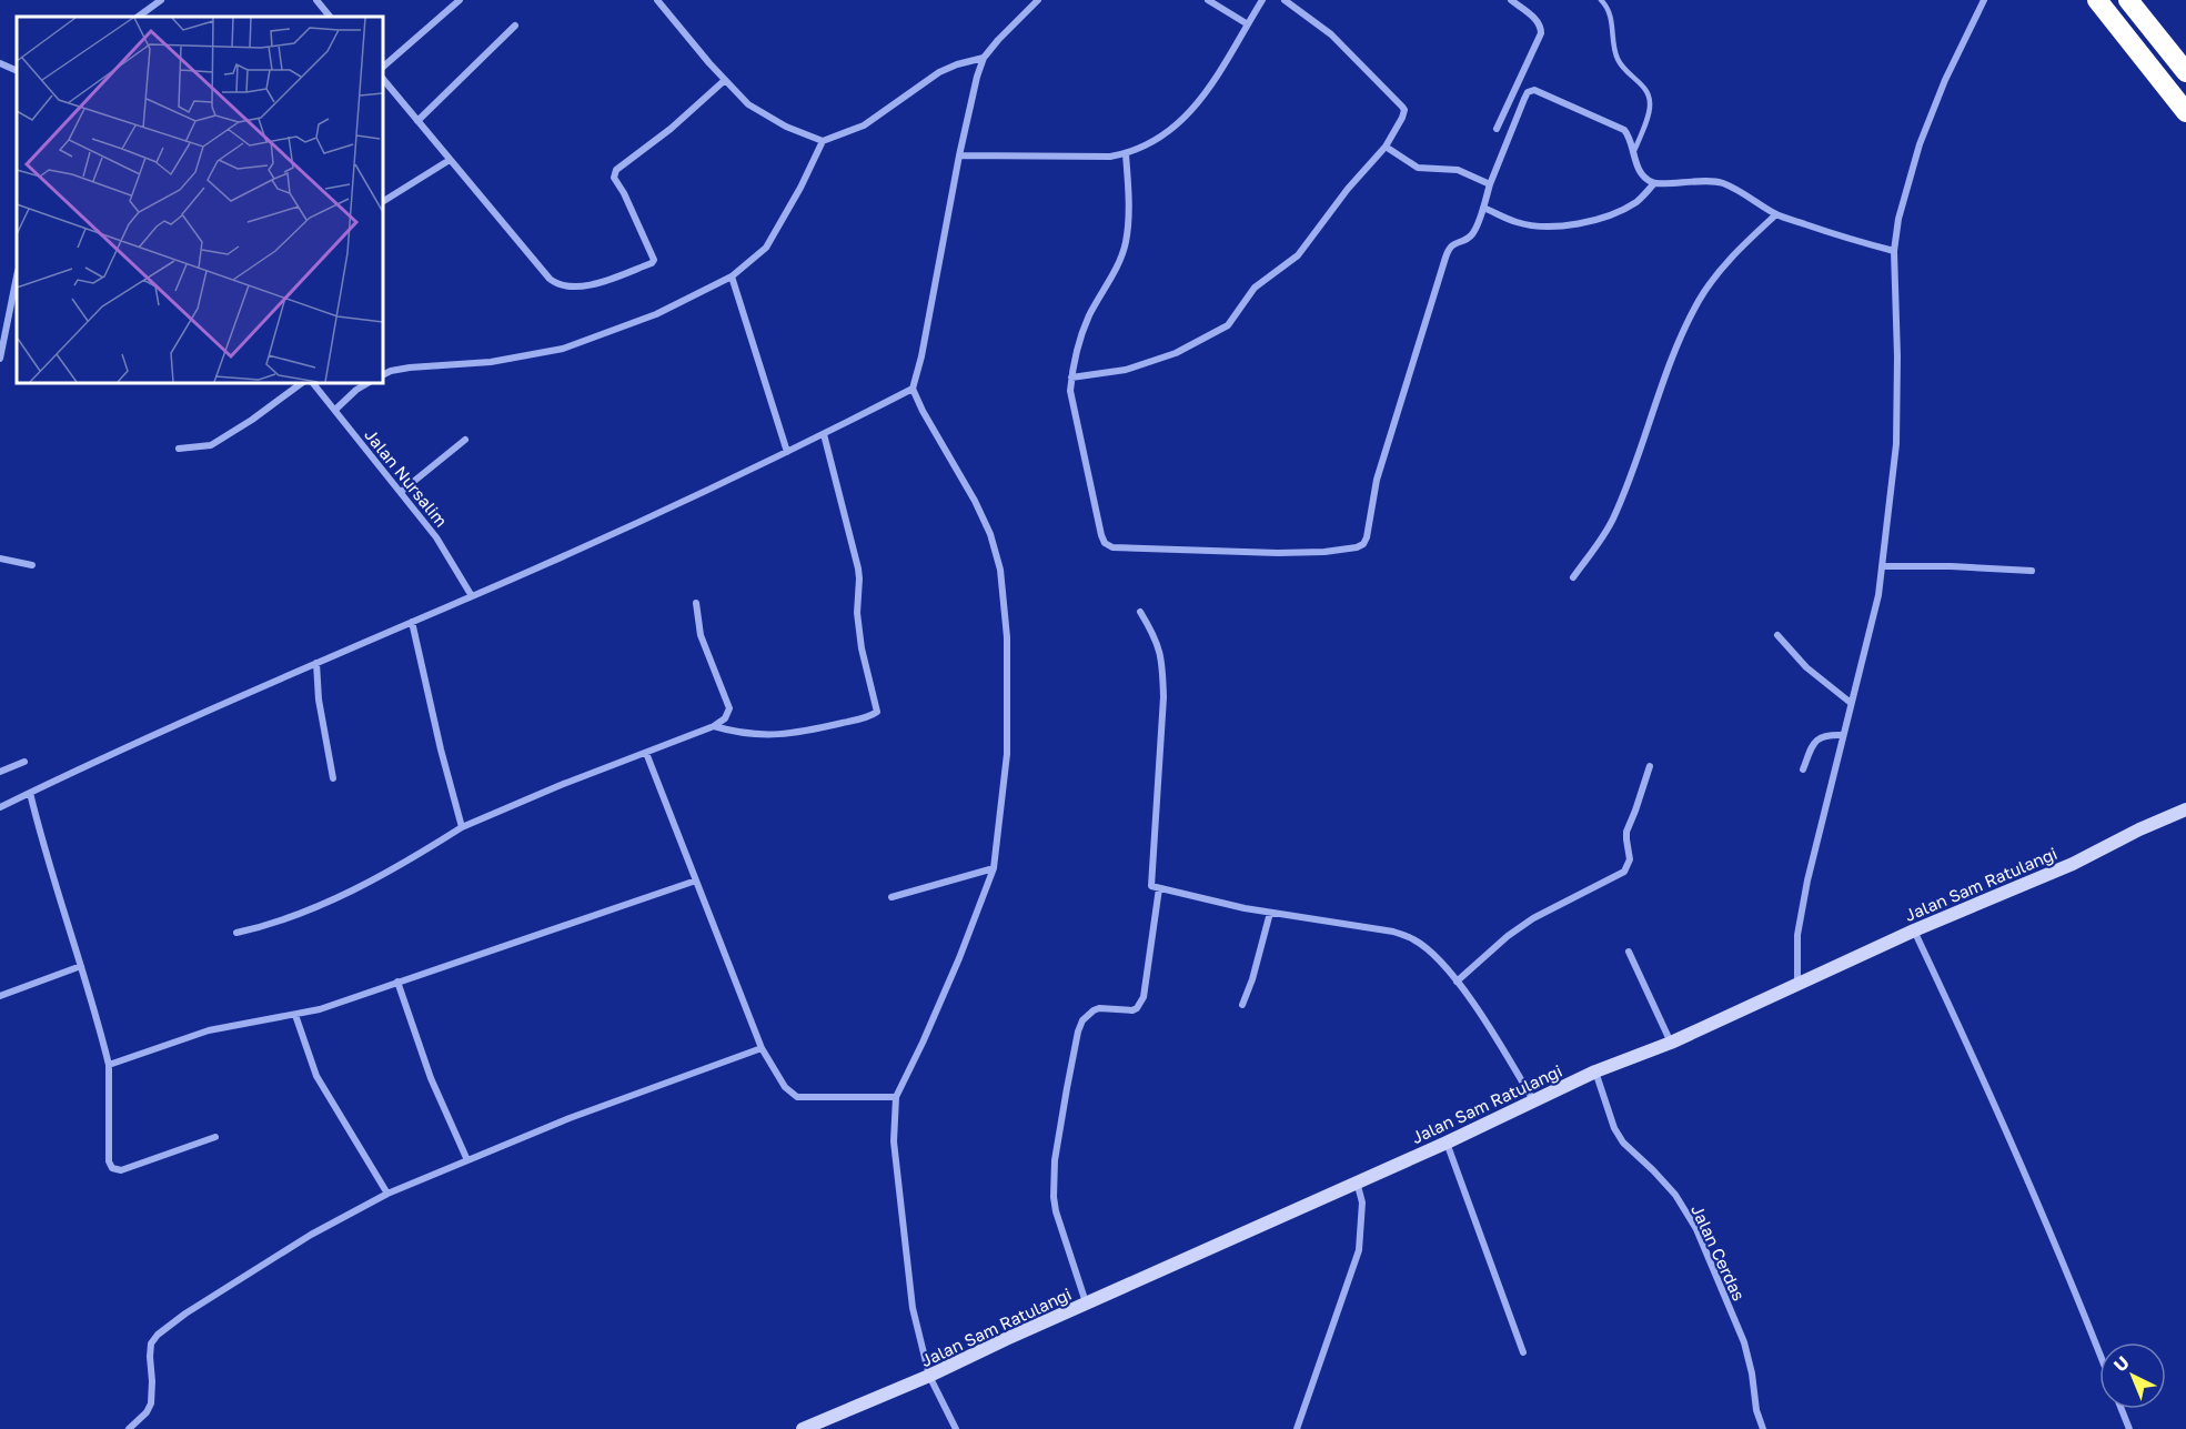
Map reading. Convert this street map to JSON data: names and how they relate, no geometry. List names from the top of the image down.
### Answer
{
  "streets": {
    "street": ["Jalan Nursalim", "Jalan Sam Ratulangi", "Jalan Cerdas"]
  },
  "crossings": [
    ["Jalan Sam Ratulangi", "Jalan Cerdas"]
  ],
  "north": "top left"
}
